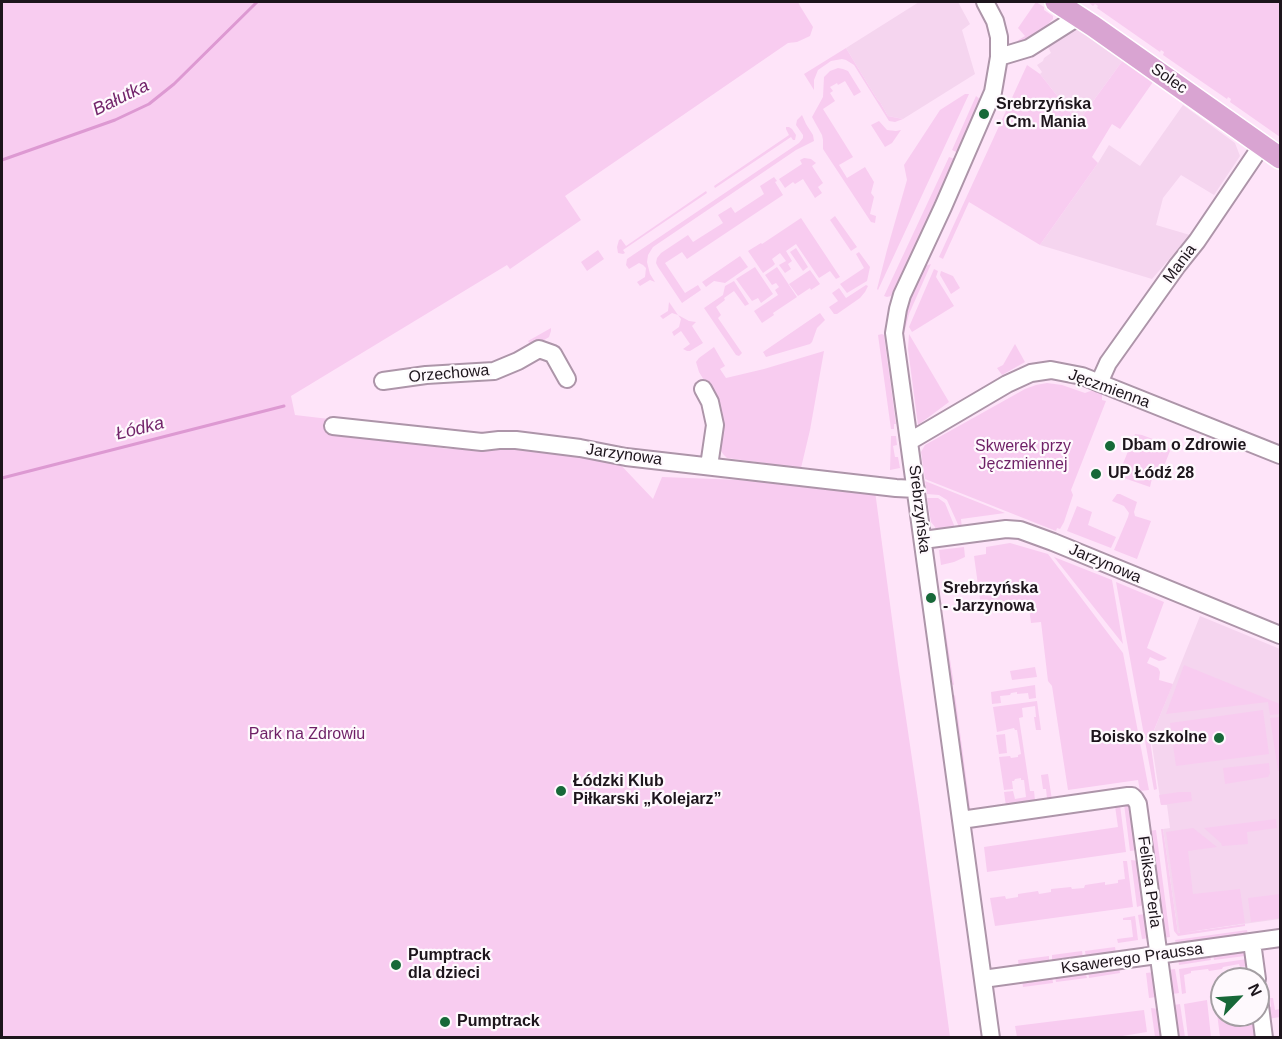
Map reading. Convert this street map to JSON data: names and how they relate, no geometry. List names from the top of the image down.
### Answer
{
  "streets": {
    "main road": ["Solec"],
    "street": [
      "Mania",
      "Orzechowa",
      "Jęczmienna",
      "Jarzynowa",
      "Srebrzyńska",
      "Feliksa Perla",
      "Ksawerego Praussa"
    ]
  },
  "crossings": [
    ["Solec", "Mania"],
    ["Mania", "Jęczmienna"],
    ["Jęczmienna", "Srebrzyńska"],
    ["Jarzynowa", "Srebrzyńska"],
    ["Srebrzyńska", "Feliksa Perla"],
    ["Srebrzyńska", "Ksawerego Praussa"],
    ["Feliksa Perla", "Ksawerego Praussa"]
  ],
  "water": ["Bałutka", "Łódka"],
  "parks": ["Skwerek przy Jęczmiennej", "Park na Zdrowiu"],
  "places": [
    "Srebrzyńska - Cm. Mania",
    "Dbam o Zdrowie",
    "UP Łódź 28",
    "Srebrzyńska - Jarzynowa",
    "Boisko szkolne",
    "Łódzki Klub Piłkarski „Kolejarz”",
    "Pumptrack dla dzieci",
    "Pumptrack"
  ],
  "north": "top right"
}
